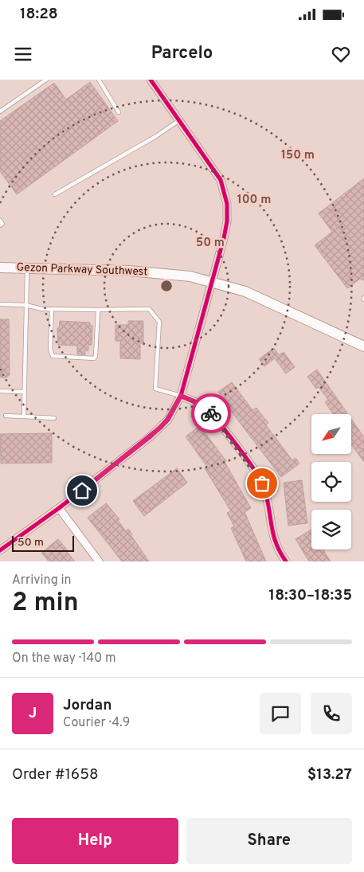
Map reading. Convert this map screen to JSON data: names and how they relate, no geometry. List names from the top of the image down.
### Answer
{
  "streets": {
    "main road": ["Gezon Parkway Southwest"]
  },
  "scale_bar": "50 m",
  "north": "bottom left",
  "page": {
    "status": "18:28",
    "header": "Parcelo",
    "scale": "50 m",
    "heading": ["2 min", "Arriving in", "18:30–18:35"],
    "panel": [
      "Jordan",
      "Courier · 4.9",
      "Order #1658",
      "$13.27"
    ],
    "bar": "On the way · 140 m",
    "round": "J",
    "buttons": ["Help", "Share"]
  },
  "rings": ["150 m", "100 m", "50 m"]
}
